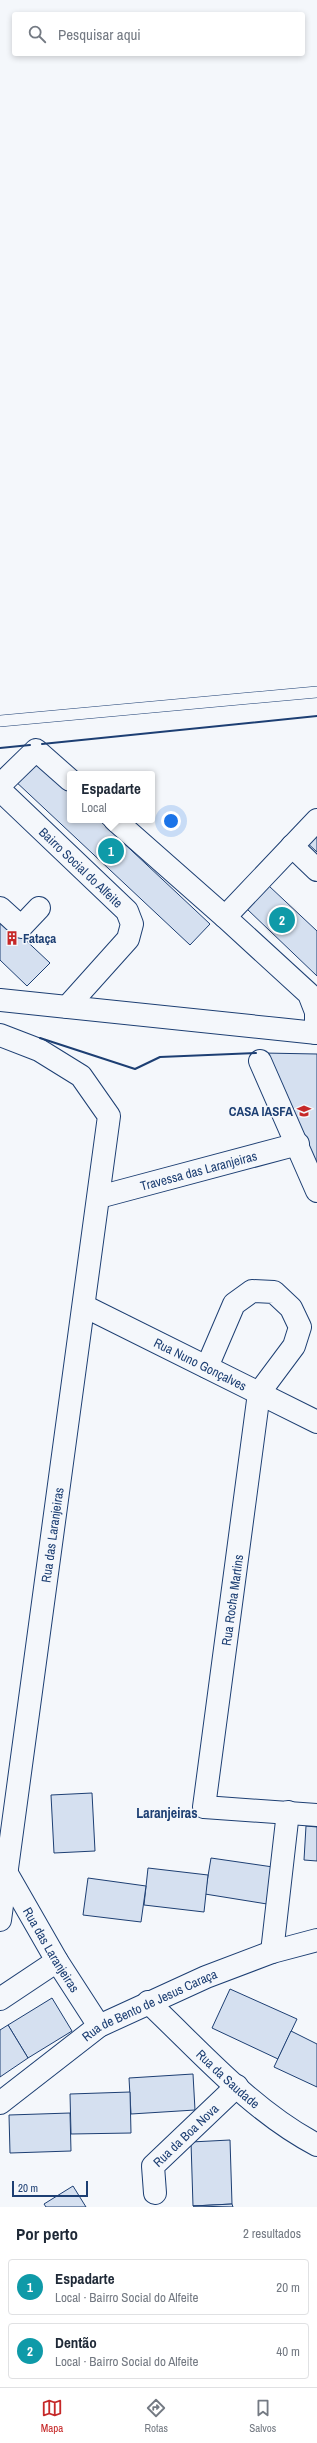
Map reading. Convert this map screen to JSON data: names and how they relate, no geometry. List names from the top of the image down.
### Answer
{
  "streets": {
    "street": [
      "Bairro Social do Alfeite",
      "Travessa das Laranjeiras",
      "Rua Nuno Gonçalves",
      "Rua das Laranjeiras",
      "Rua Rocha Martins",
      "Rua de Bento de Jesus Caraça",
      "Rua da Saudade",
      "Rua da Boa Nova"
    ]
  },
  "crossings": [
    ["Travessa das Laranjeiras", "Rua das Laranjeiras"],
    ["Rua Nuno Gonçalves", "Rua das Laranjeiras"],
    ["Rua Nuno Gonçalves", "Rua Rocha Martins"],
    ["Rua das Laranjeiras", "Rua de Bento de Jesus Caraça"],
    ["Rua de Bento de Jesus Caraça", "Rua da Saudade"],
    ["Rua da Saudade", "Rua da Boa Nova"]
  ],
  "districts": ["Laranjeiras"],
  "places": {
    "building": ["Fataça"],
    "school or university": ["CASA IASFA"]
  },
  "scale_bar": "20 m",
  "page": {
    "search": "Pesquisar aqui",
    "popup": ["Espadarte", "Local"],
    "pins": ["1", "2"],
    "scale": "20 m",
    "heading": ["Por perto", "2 resultados"],
    "list": [
      {
        "mark": "1",
        "name": "Espadarte",
        "note": "Local · Bairro Social do Alfeite",
        "value": "20 m"
      },
      {
        "mark": "2",
        "name": "Dentão",
        "note": "Local · Bairro Social do Alfeite",
        "value": "40 m"
      }
    ],
    "nav": ["Mapa", "Rotas", "Salvos"]
  }
}
